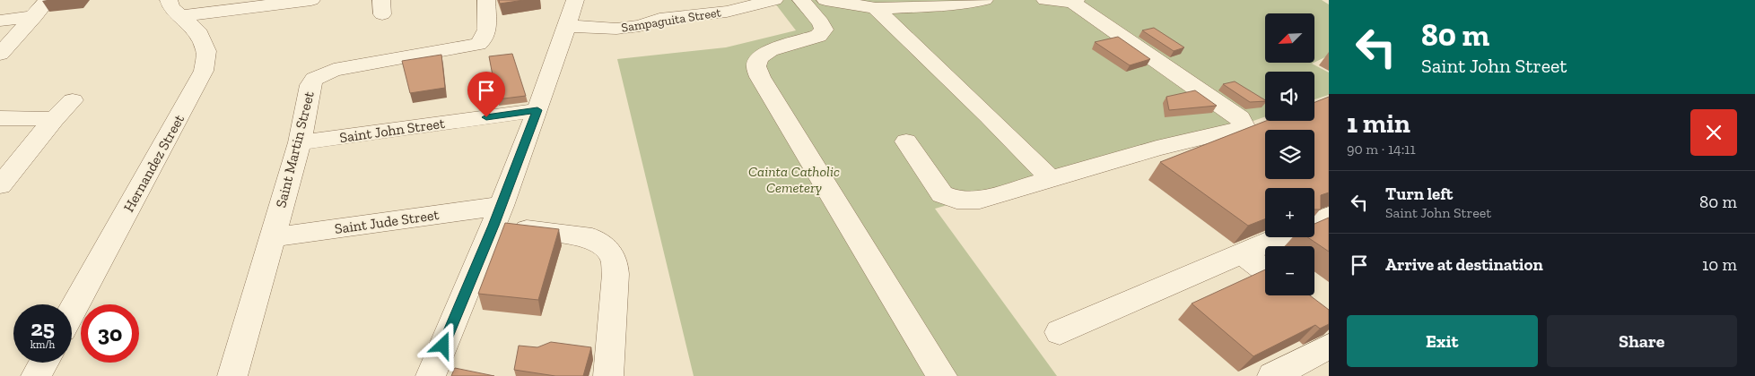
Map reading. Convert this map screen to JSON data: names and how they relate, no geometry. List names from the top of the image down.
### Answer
{
  "streets": {
    "street": [
      "Sampaguita Street",
      "Saint John Street",
      "Saint Martin Street",
      "Hernandez Street",
      "Saint Jude Street"
    ]
  },
  "crossings": [
    ["Saint John Street", "Saint Martin Street"],
    ["Saint Martin Street", "Saint Jude Street"]
  ],
  "parks": ["Cainta Catholic Cemetery"],
  "north": "bottom left",
  "page": {
    "turn": ["80 m", "Saint John Street"],
    "map_buttons": ["+", "−"],
    "heading": ["1 min", "90 m · 14:11"],
    "list": [
      {
        "name": "Turn left",
        "note": "Saint John Street",
        "value": "80 m"
      },
      {
        "name": "Arrive at destination",
        "value": "10 m"
      }
    ],
    "speed": "25 km/h",
    "limit": "30",
    "buttons": ["Exit", "Share"]
  }
}
